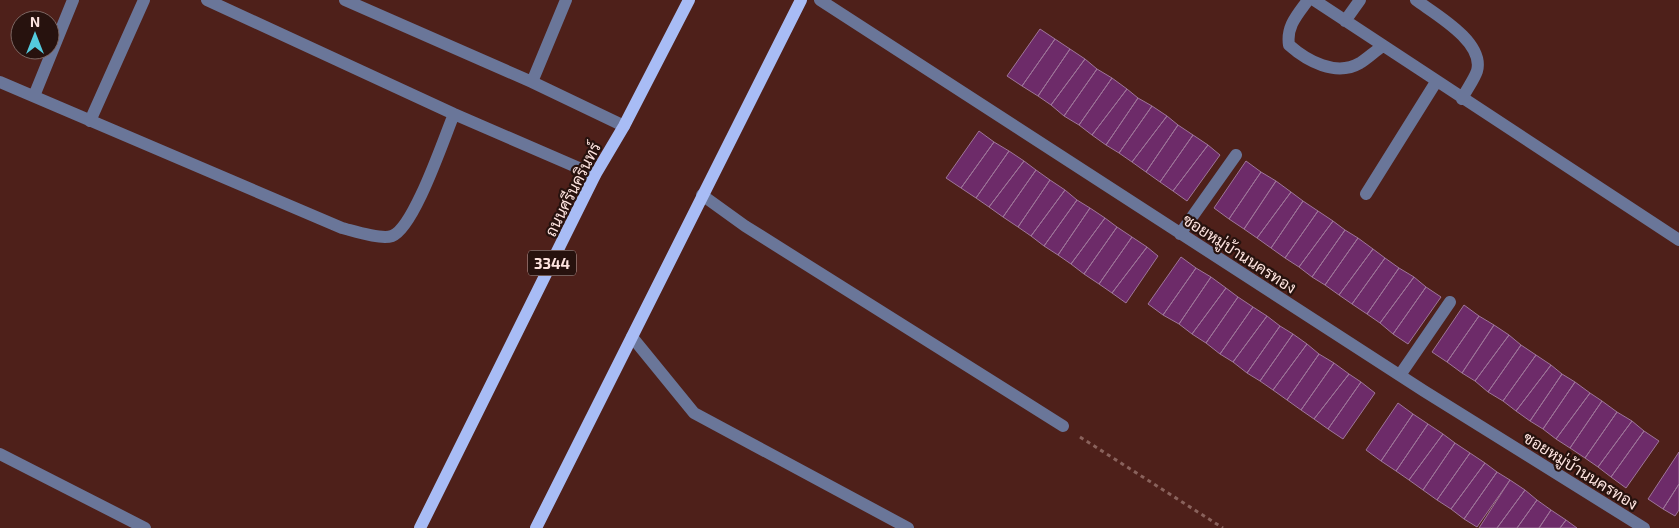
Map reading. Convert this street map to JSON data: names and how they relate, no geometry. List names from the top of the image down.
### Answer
{
  "streets": {
    "main road": ["ถนนศรีนครินทร์", "3344"],
    "street": ["ซอยหมู่บ้านนครทอง"]
  },
  "north": "top"
}
